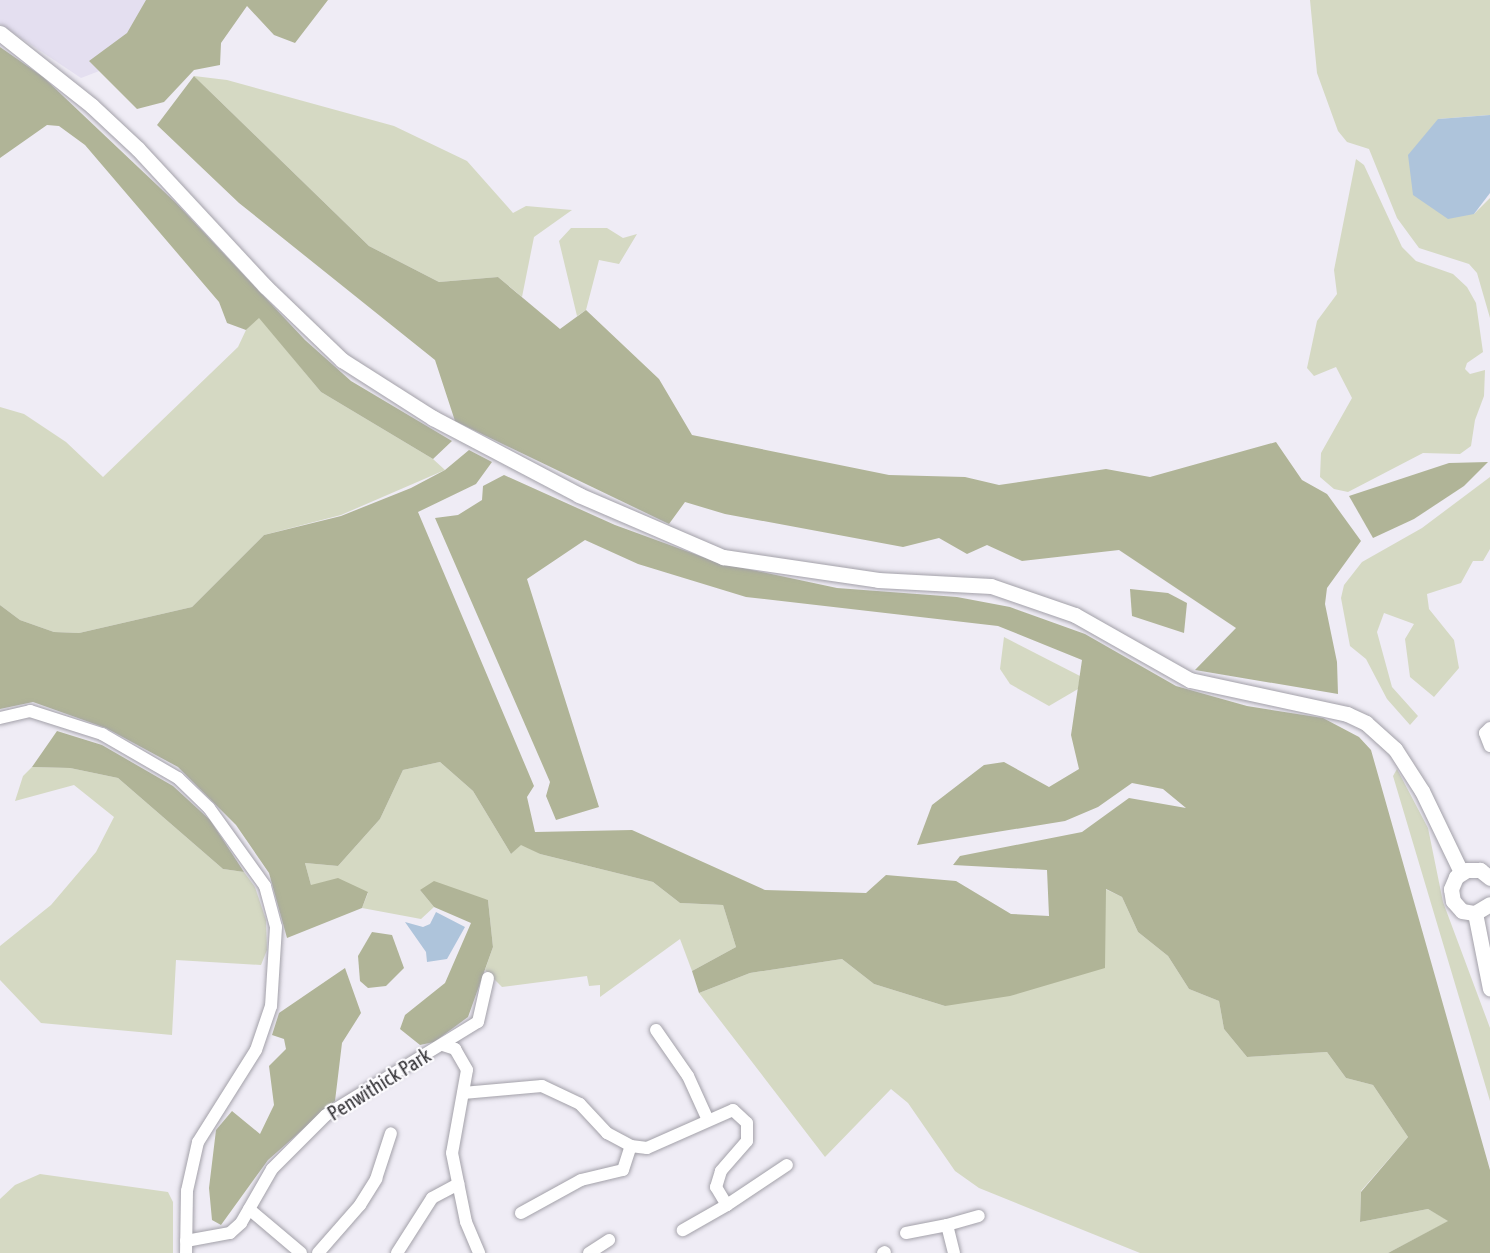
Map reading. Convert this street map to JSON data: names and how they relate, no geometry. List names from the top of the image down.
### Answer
{
  "streets": {
    "street": ["Penwithick Park"]
  }
}
